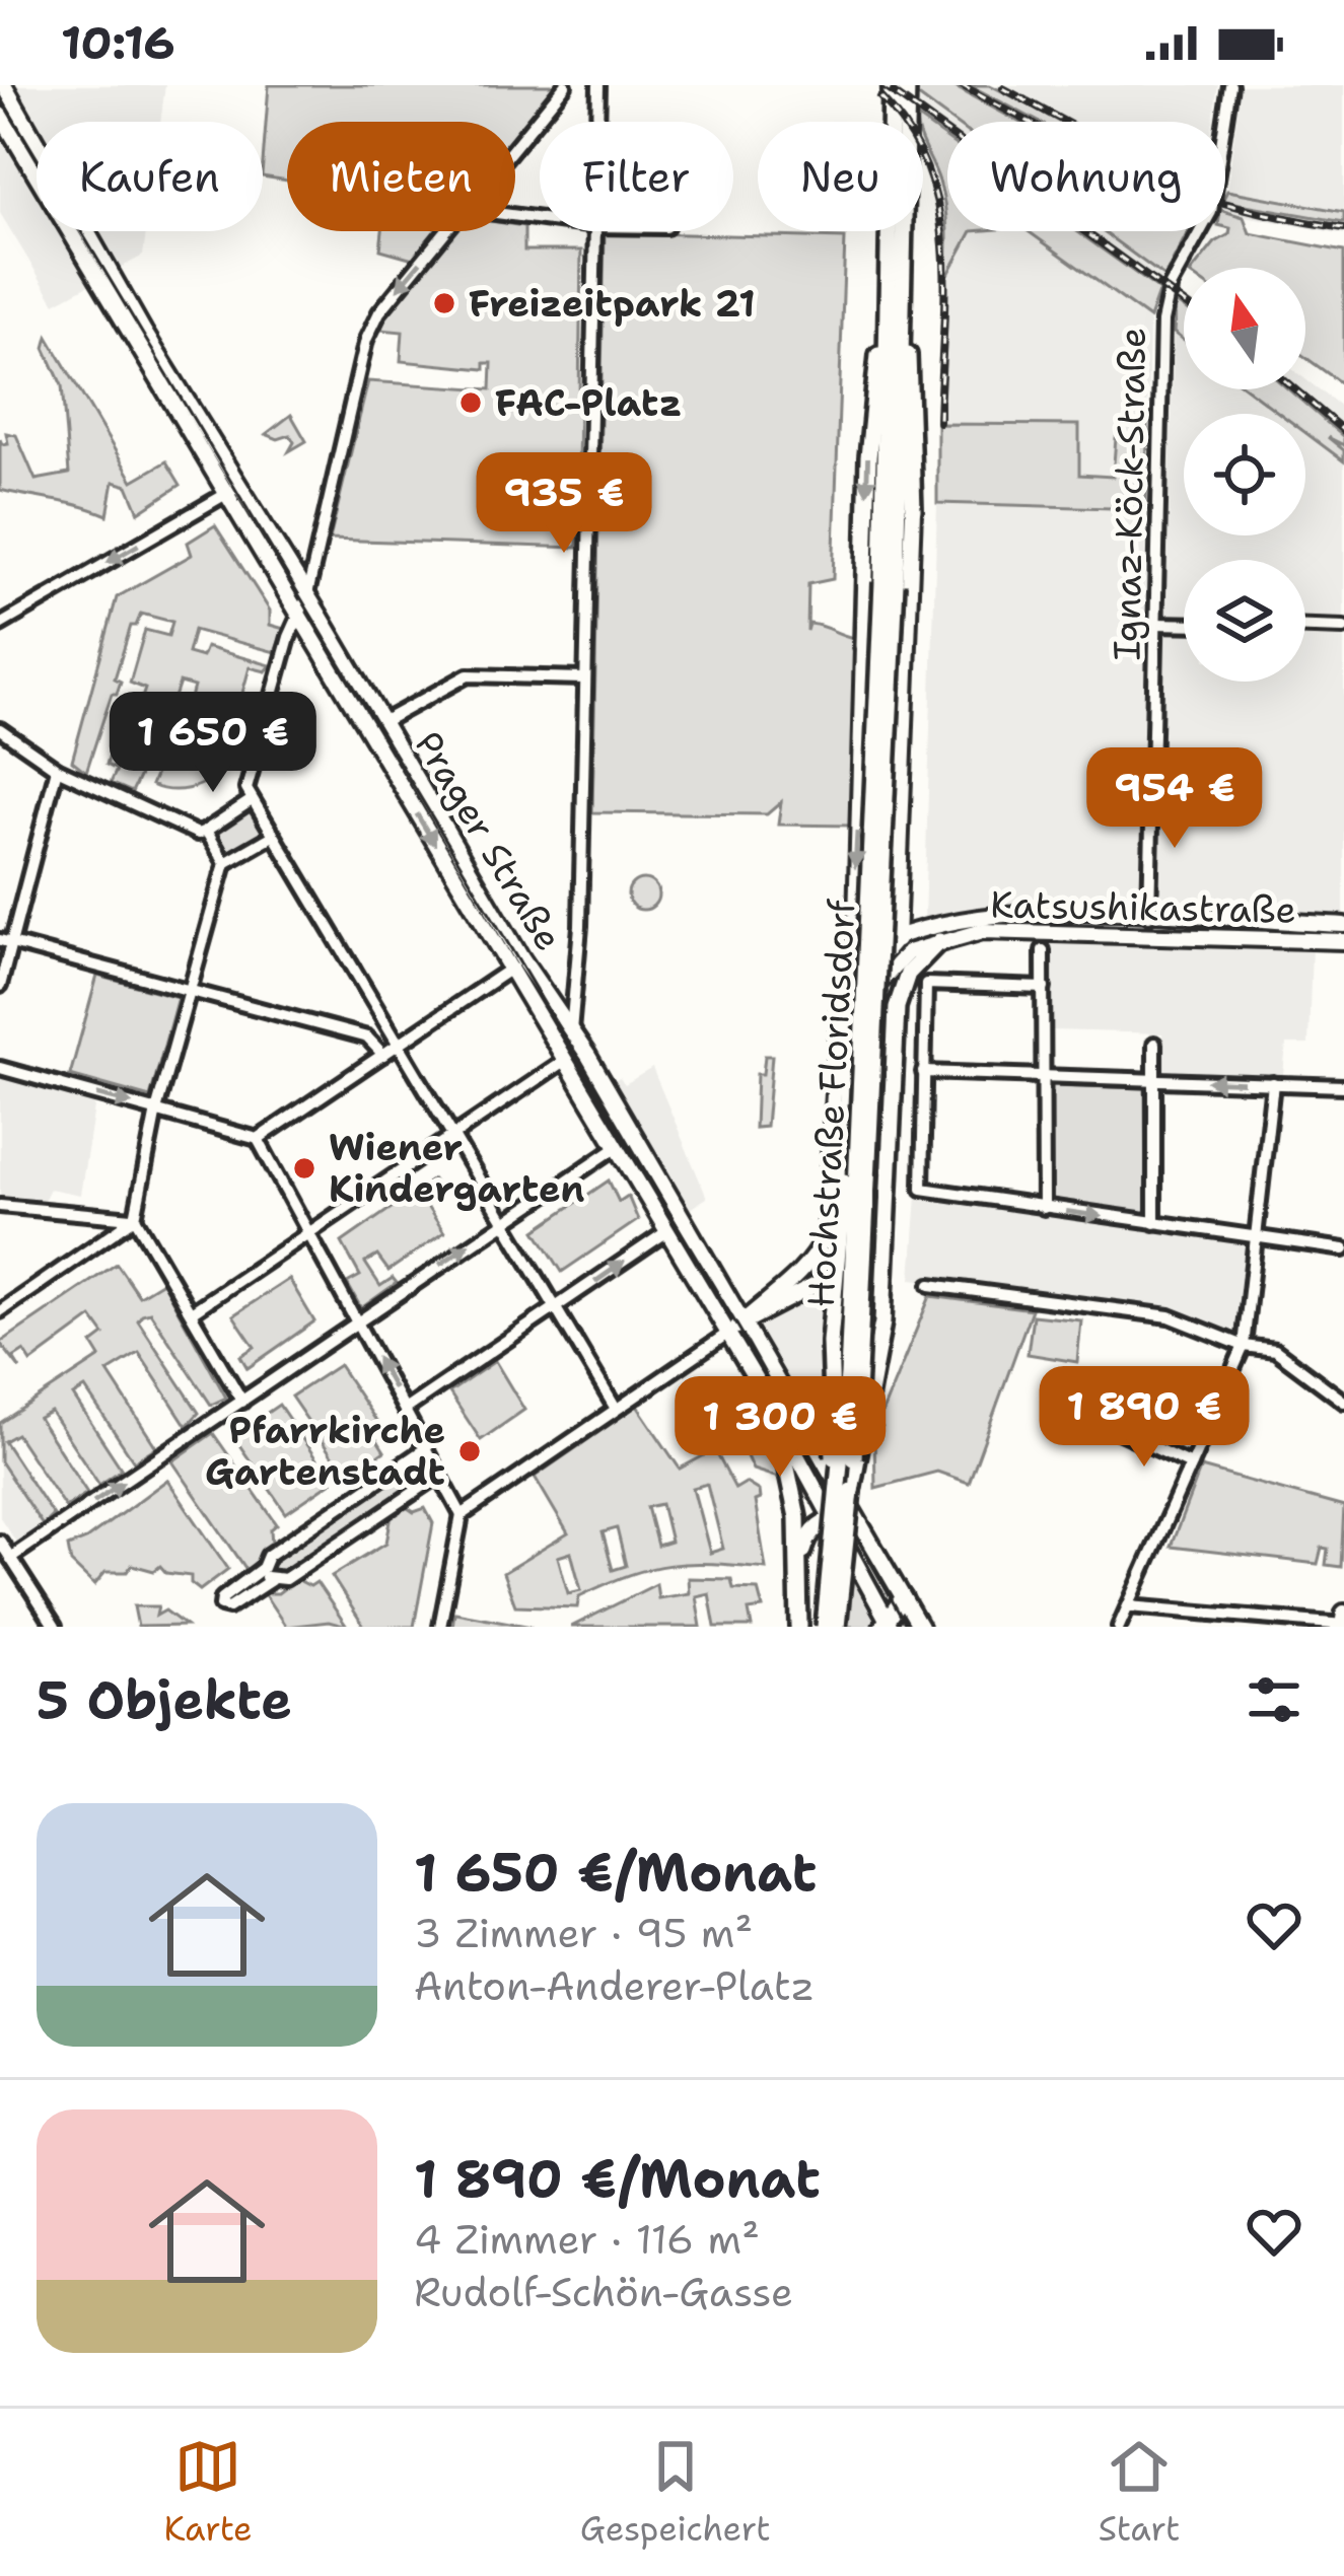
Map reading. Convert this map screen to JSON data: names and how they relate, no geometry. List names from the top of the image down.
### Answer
{
  "streets": {
    "highway": ["Hochstraße Floridsdorf"],
    "main road": ["Prager Straße", "Katsushikastraße"],
    "street": ["Ignaz-Köck-Straße"]
  },
  "crossings": [
    ["Ignaz-Köck-Straße", "Katsushikastraße"]
  ],
  "places": [
    "Freizeitpark 21",
    "FAC-Platz",
    "Wiener Kindergarten",
    "Pfarrkirche Gartenstadt"
  ],
  "north": "top",
  "page": {
    "status": "10:16",
    "chip": [
      "Kaufen",
      "Mieten",
      "Filter",
      "Neu",
      "Wohnung"
    ],
    "price": [
      "935 €",
      "1 650 €",
      "954 €",
      "1 890 €",
      "1 300 €"
    ],
    "heading": "5 Objekte",
    "list": [
      {
        "name": "1 650 €/Monat",
        "note": "3 Zimmer · 95 m² · Anton-Anderer-Platz"
      },
      {
        "name": "1 890 €/Monat",
        "note": "4 Zimmer · 116 m² · Rudolf-Schön-Gasse"
      }
    ],
    "tabs": ["Karte", "Gespeichert", "Start"]
  }
}
